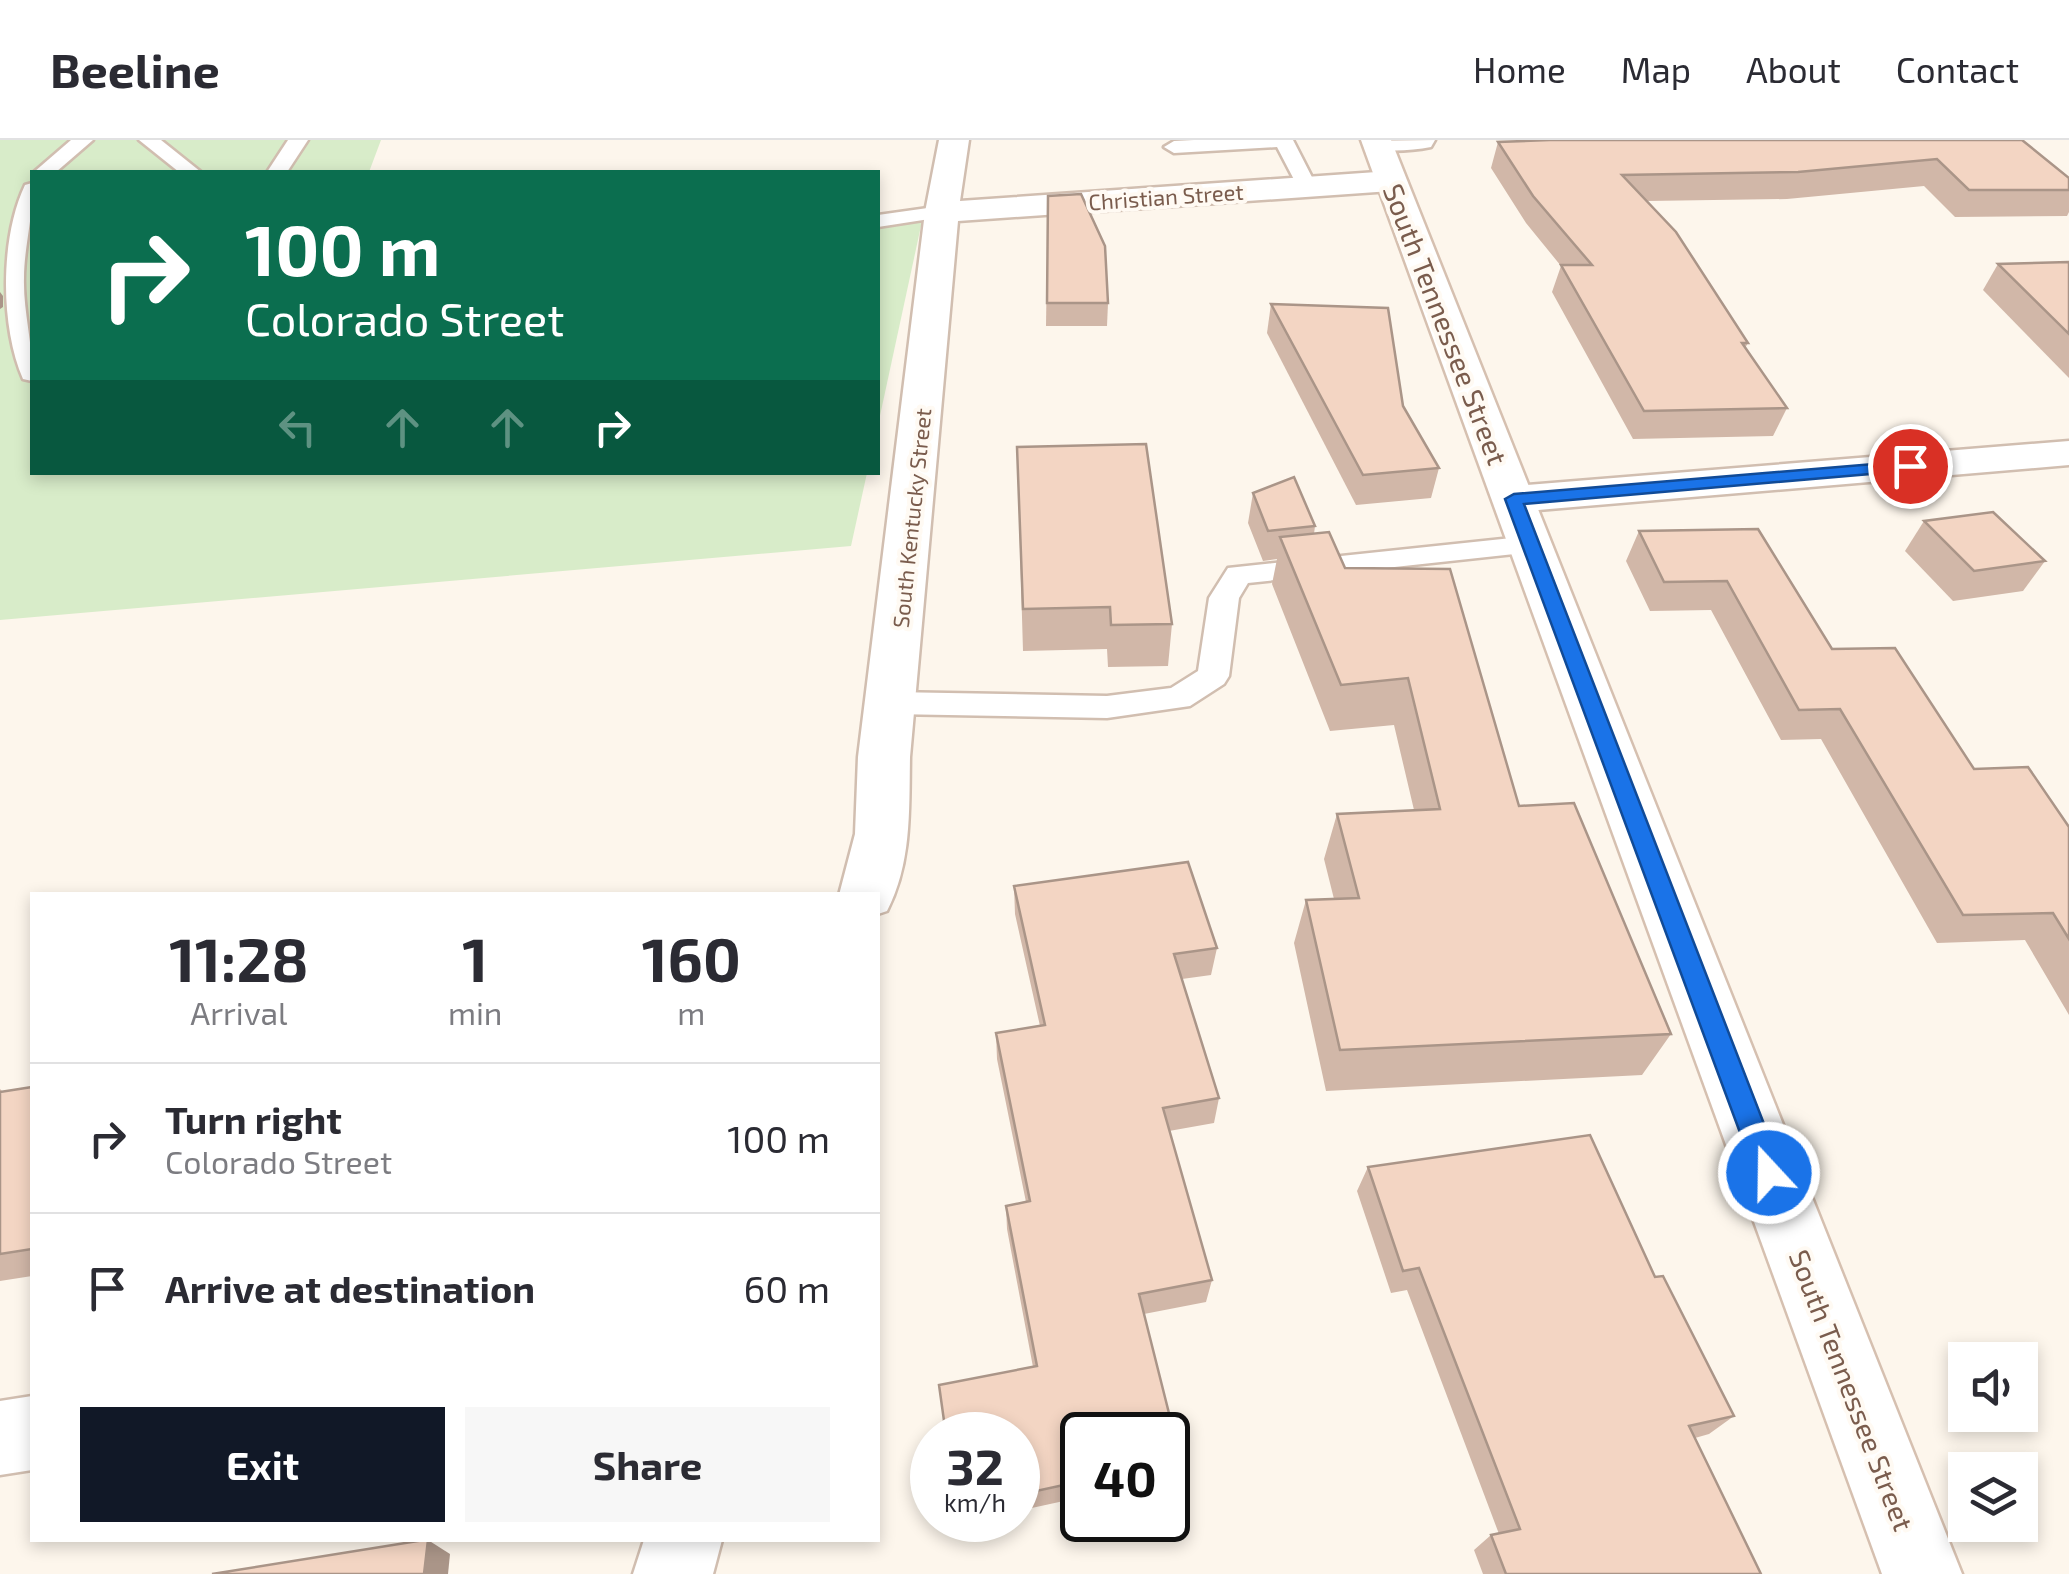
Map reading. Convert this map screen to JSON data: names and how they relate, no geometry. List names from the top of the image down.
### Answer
{
  "streets": {
    "street": ["Christian Street", "South Tennessee Street", "South Kentucky Street"]
  },
  "crossings": [
    ["Christian Street", "South Tennessee Street"],
    ["Christian Street", "South Kentucky Street"]
  ],
  "page": {
    "header": "Beeline",
    "nav": [
      "Home",
      "Map",
      "About",
      "Contact"
    ],
    "turn": ["100 m", "Colorado Street"],
    "eta": [
      "11:28",
      "Arrival",
      "1",
      "min",
      "160",
      "m"
    ],
    "list": [
      {
        "name": "Turn right",
        "note": "Colorado Street",
        "value": "100 m"
      },
      {
        "name": "Arrive at destination",
        "value": "60 m"
      }
    ],
    "buttons": ["Exit", "Share"],
    "speed": "32 km/h",
    "limit": "40"
  }
}
